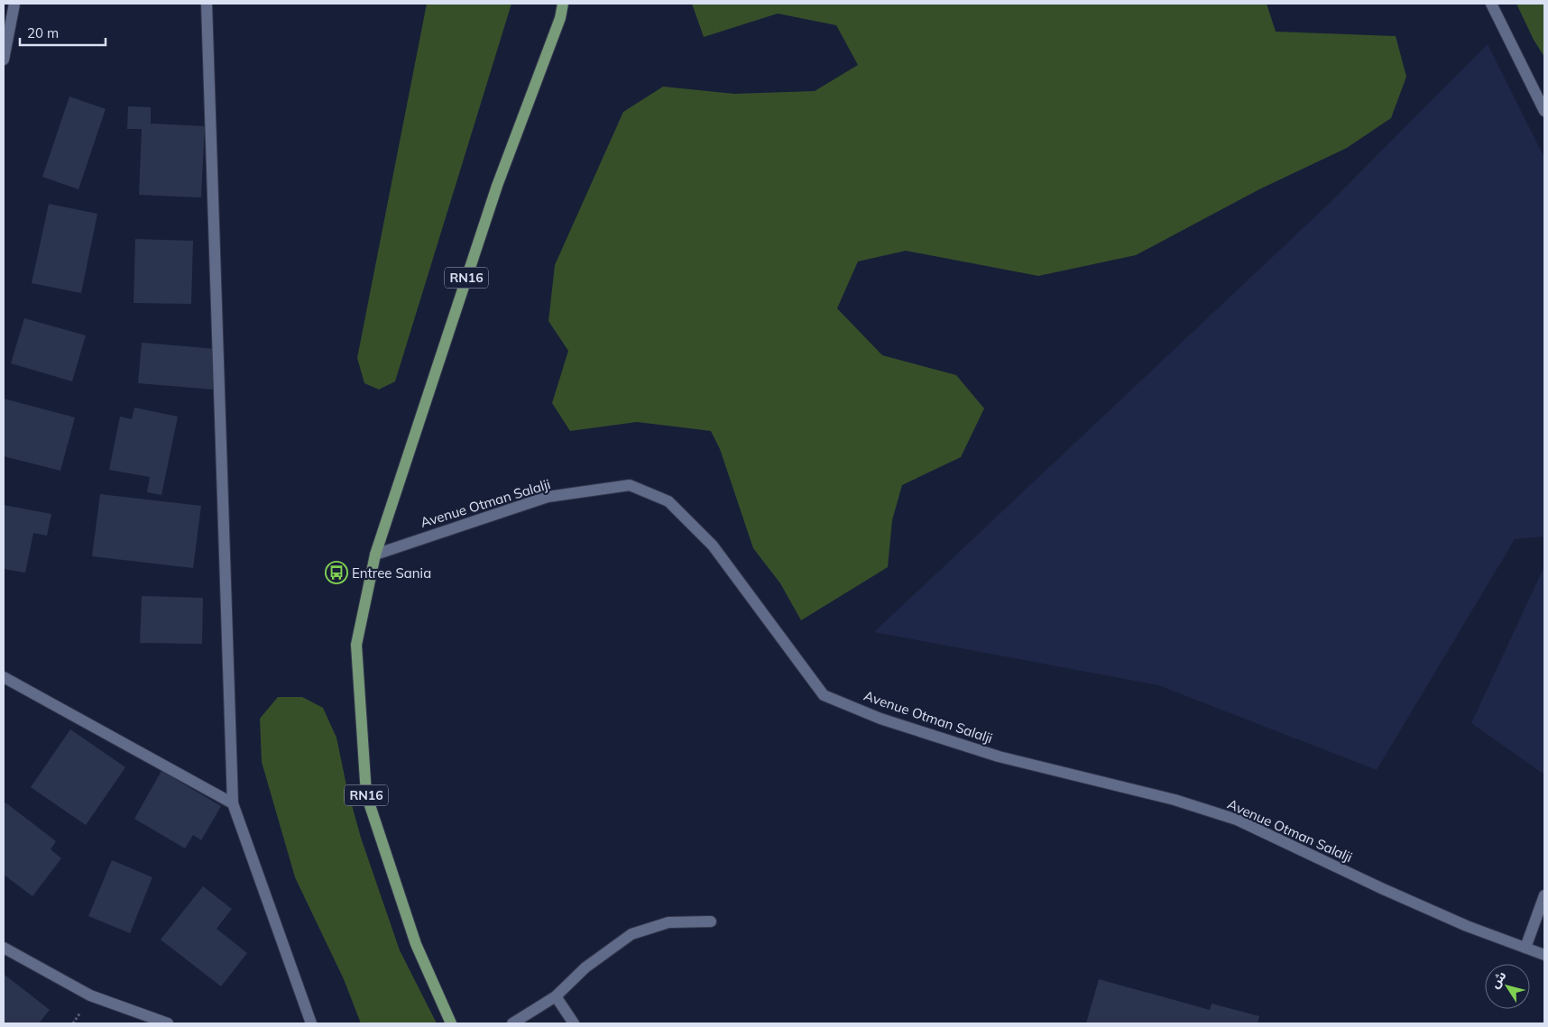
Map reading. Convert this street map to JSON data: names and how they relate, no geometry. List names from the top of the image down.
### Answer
{
  "streets": {
    "main road": ["RN16"],
    "street": ["Avenue Otman Salalji"]
  },
  "crossings": [
    ["RN16", "Avenue Otman Salalji"]
  ],
  "places": {
    "bus stop": ["Entree Sania"]
  },
  "scale_bar": "20 m",
  "north": "top left"
}
